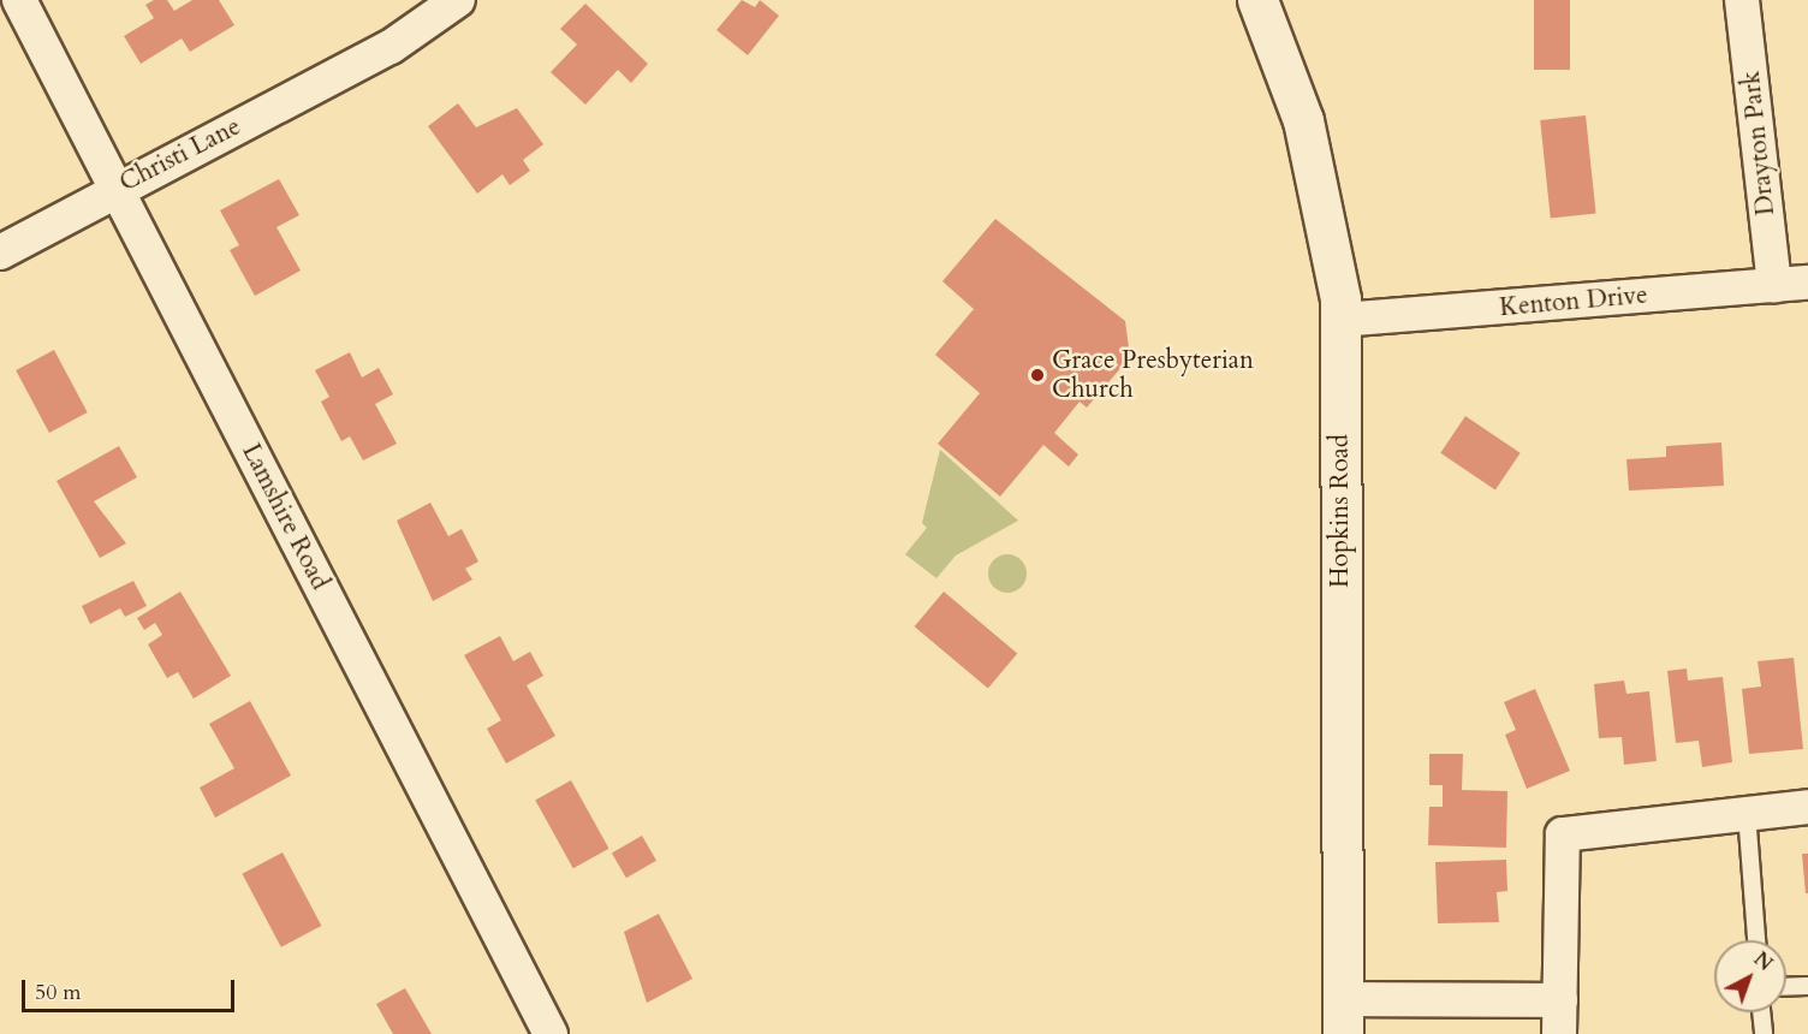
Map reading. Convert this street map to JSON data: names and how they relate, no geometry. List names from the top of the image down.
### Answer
{
  "streets": {
    "main road": ["Hopkins Road"],
    "street": [
      "Drayton Park",
      "Christi Lane",
      "Kenton Drive",
      "Lamshire Road"
    ]
  },
  "crossings": [
    ["Drayton Park", "Kenton Drive"],
    ["Christi Lane", "Lamshire Road"],
    ["Kenton Drive", "Hopkins Road"]
  ],
  "places": ["Grace Presbyterian Church"],
  "scale_bar": "50 m",
  "north": "top right"
}
